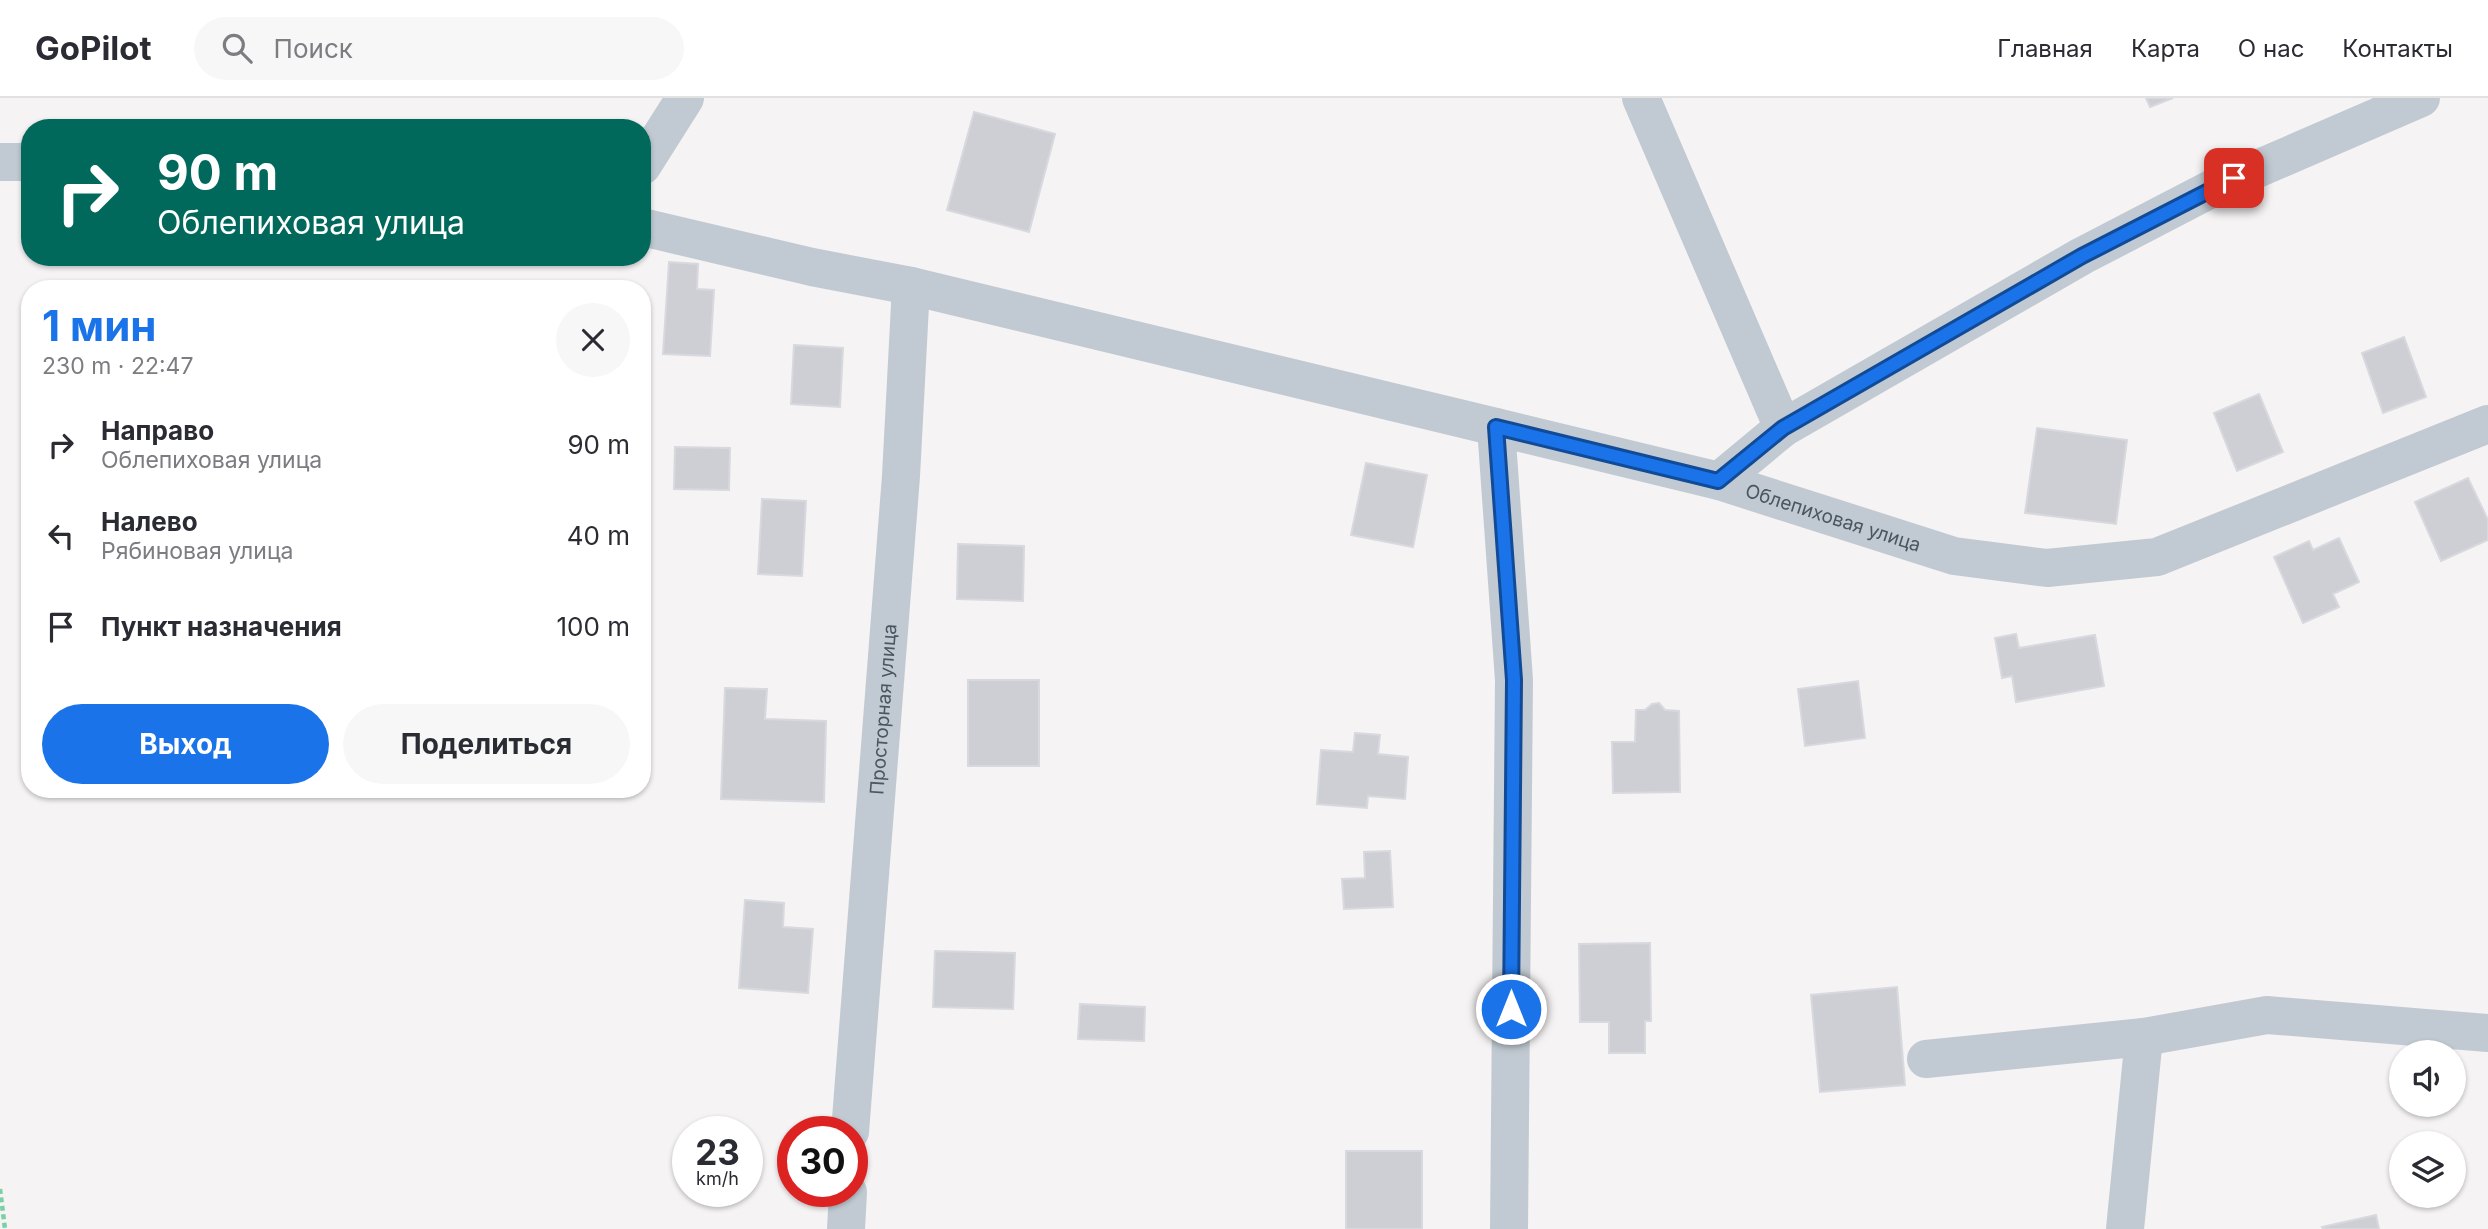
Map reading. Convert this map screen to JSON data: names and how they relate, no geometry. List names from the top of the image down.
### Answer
{
  "streets": {
    "street": ["Облепиховая улица", "Просторная улица"]
  },
  "crossings": [
    ["Облепиховая улица", "Просторная улица"]
  ],
  "page": {
    "header": "GoPilot",
    "search": "Поиск",
    "nav": [
      "Главная",
      "Карта",
      "О нас",
      "Контакты"
    ],
    "turn": ["90 m", "Облепиховая улица"],
    "heading": ["1 мин", "230 m · 22:47"],
    "list": [
      {
        "name": "Направо",
        "note": "Облепиховая улица",
        "value": "90 m"
      },
      {
        "name": "Налево",
        "note": "Рябиновая улица",
        "value": "40 m"
      },
      {
        "name": "Пункт назначения",
        "value": "100 m"
      }
    ],
    "buttons": ["Выход", "Поделиться"],
    "speed": "23 km/h",
    "limit": "30"
  }
}
